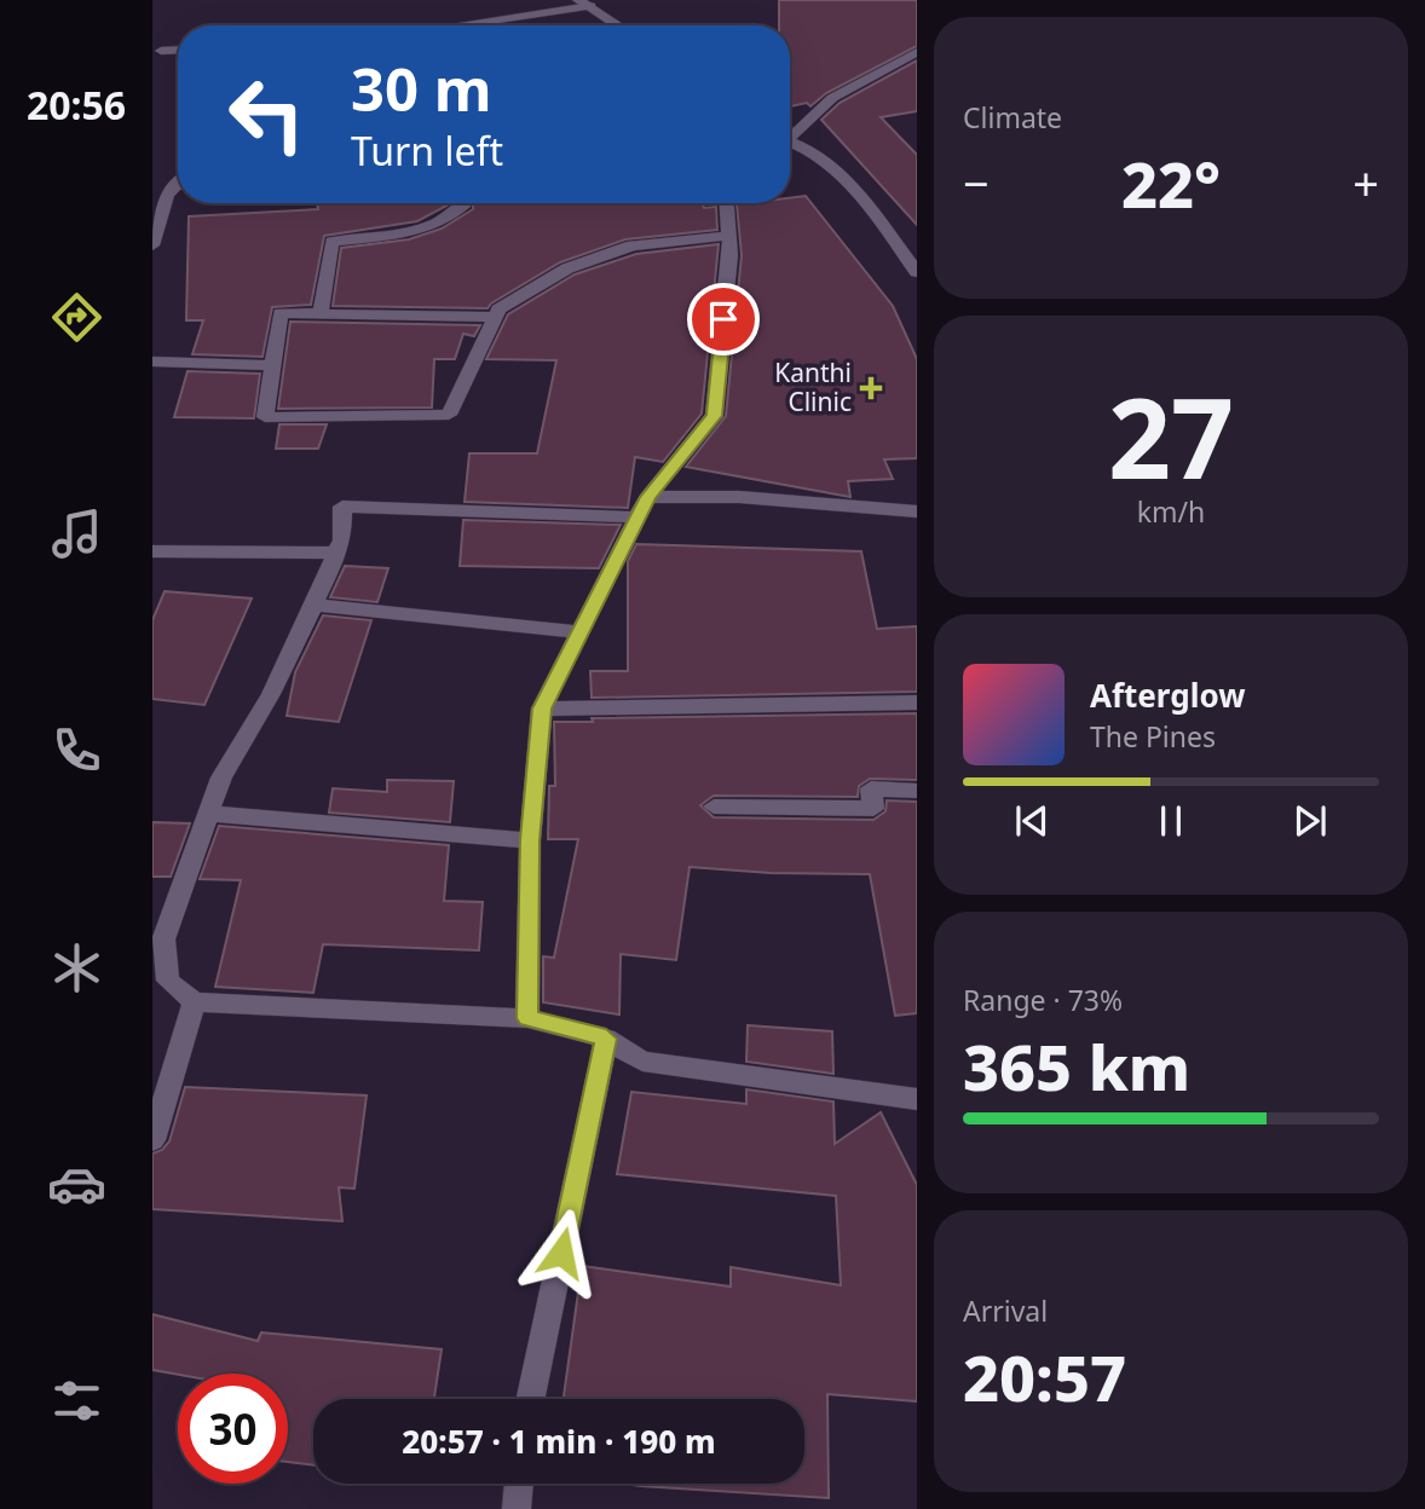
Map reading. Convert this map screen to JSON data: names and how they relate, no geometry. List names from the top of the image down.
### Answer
{
  "places": {
    "health": ["Kanthi Clinic"]
  },
  "page": {
    "tabs": "20:56",
    "tile": [
      "Climate",
      ["27", "km/h"],
      ["Range · 73%", "365 km"],
      ["Arrival", "20:57"]
    ],
    "turn": ["30 m", "Turn left"],
    "heat": ["−", "22°", "+"],
    "song": ["Afterglow", "The Pines"],
    "limit": "30",
    "trip": "20:57 · 1 min · 190 m"
  }
}
